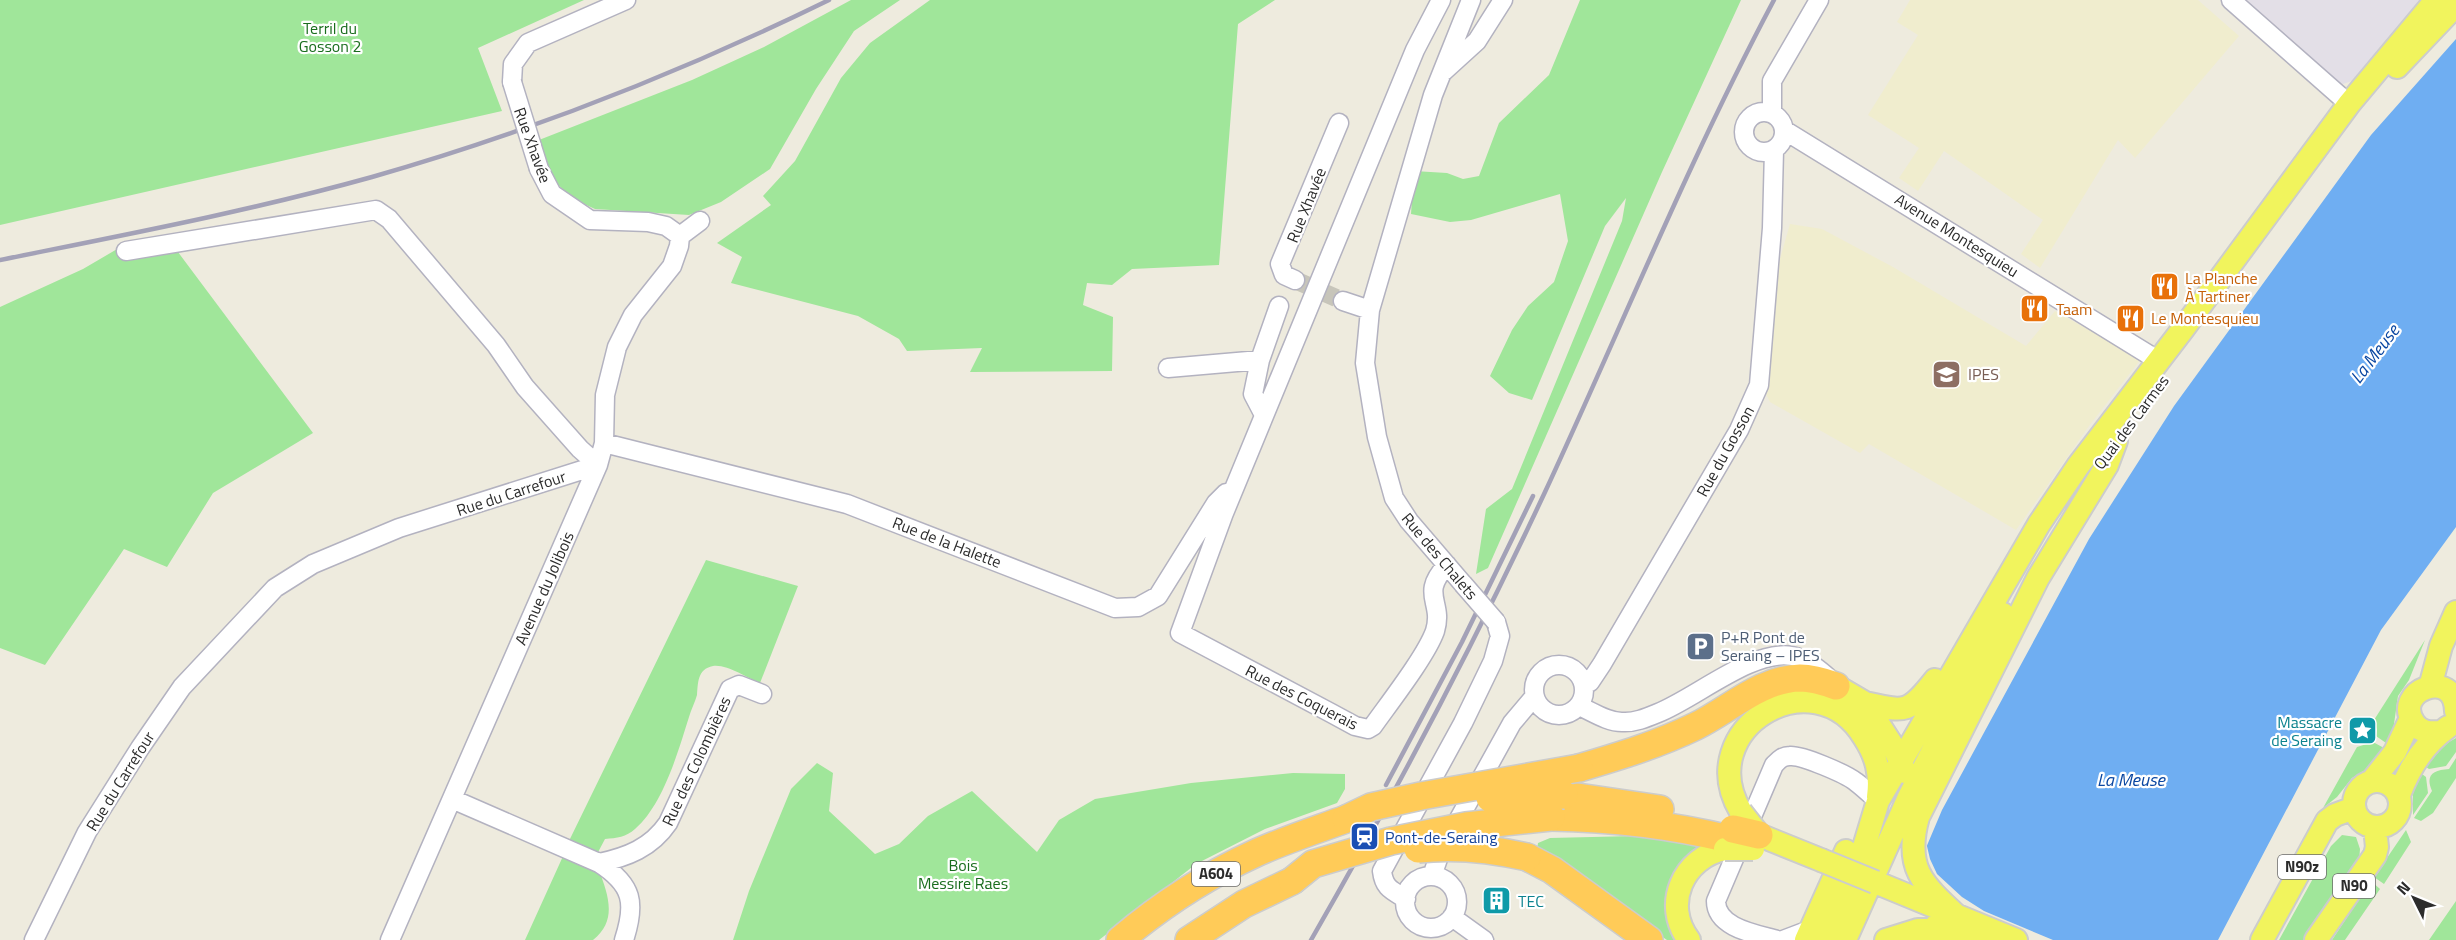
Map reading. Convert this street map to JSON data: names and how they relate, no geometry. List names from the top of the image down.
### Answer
{
  "streets": {
    "highway": ["A604"],
    "main road": ["Quai des Carmes", "N90z", "N90"],
    "street": [
      "Rue Xhavée",
      "Avenue Montesquieu",
      "Rue du Gosson",
      "Rue du Carrefour",
      "Rue de la Halette",
      "Rue des Chalets",
      "Avenue du Jolibois",
      "Rue des Coquerais",
      "Rue des Colombières"
    ]
  },
  "crossings": [
    ["Rue Xhavée", "Avenue du Jolibois"],
    ["Avenue Montesquieu", "Quai des Carmes"],
    ["Avenue Montesquieu", "Rue du Gosson"],
    ["Quai des Carmes", "A604"],
    ["Rue du Carrefour", "Avenue du Jolibois"],
    ["Rue de la Halette", "Avenue du Jolibois"],
    ["Rue de la Halette", "Rue des Coquerais"],
    ["Rue des Chalets", "Rue des Coquerais"],
    ["N90z", "N90"]
  ],
  "water": ["La Meuse"],
  "parks": ["Terril du Gosson 2", "Bois Messire Raes"],
  "places": {
    "restaurant": ["La Planche À Tartiner", "Taam", "Le Montesquieu"],
    "school or university": ["IPES"],
    "parking": ["P+R Pont de Seraing – IPES"],
    "place": ["Massacre de Seraing"],
    "station": ["Pont-de-Seraing"],
    "building": ["TEC"]
  },
  "north": "top left"
}
